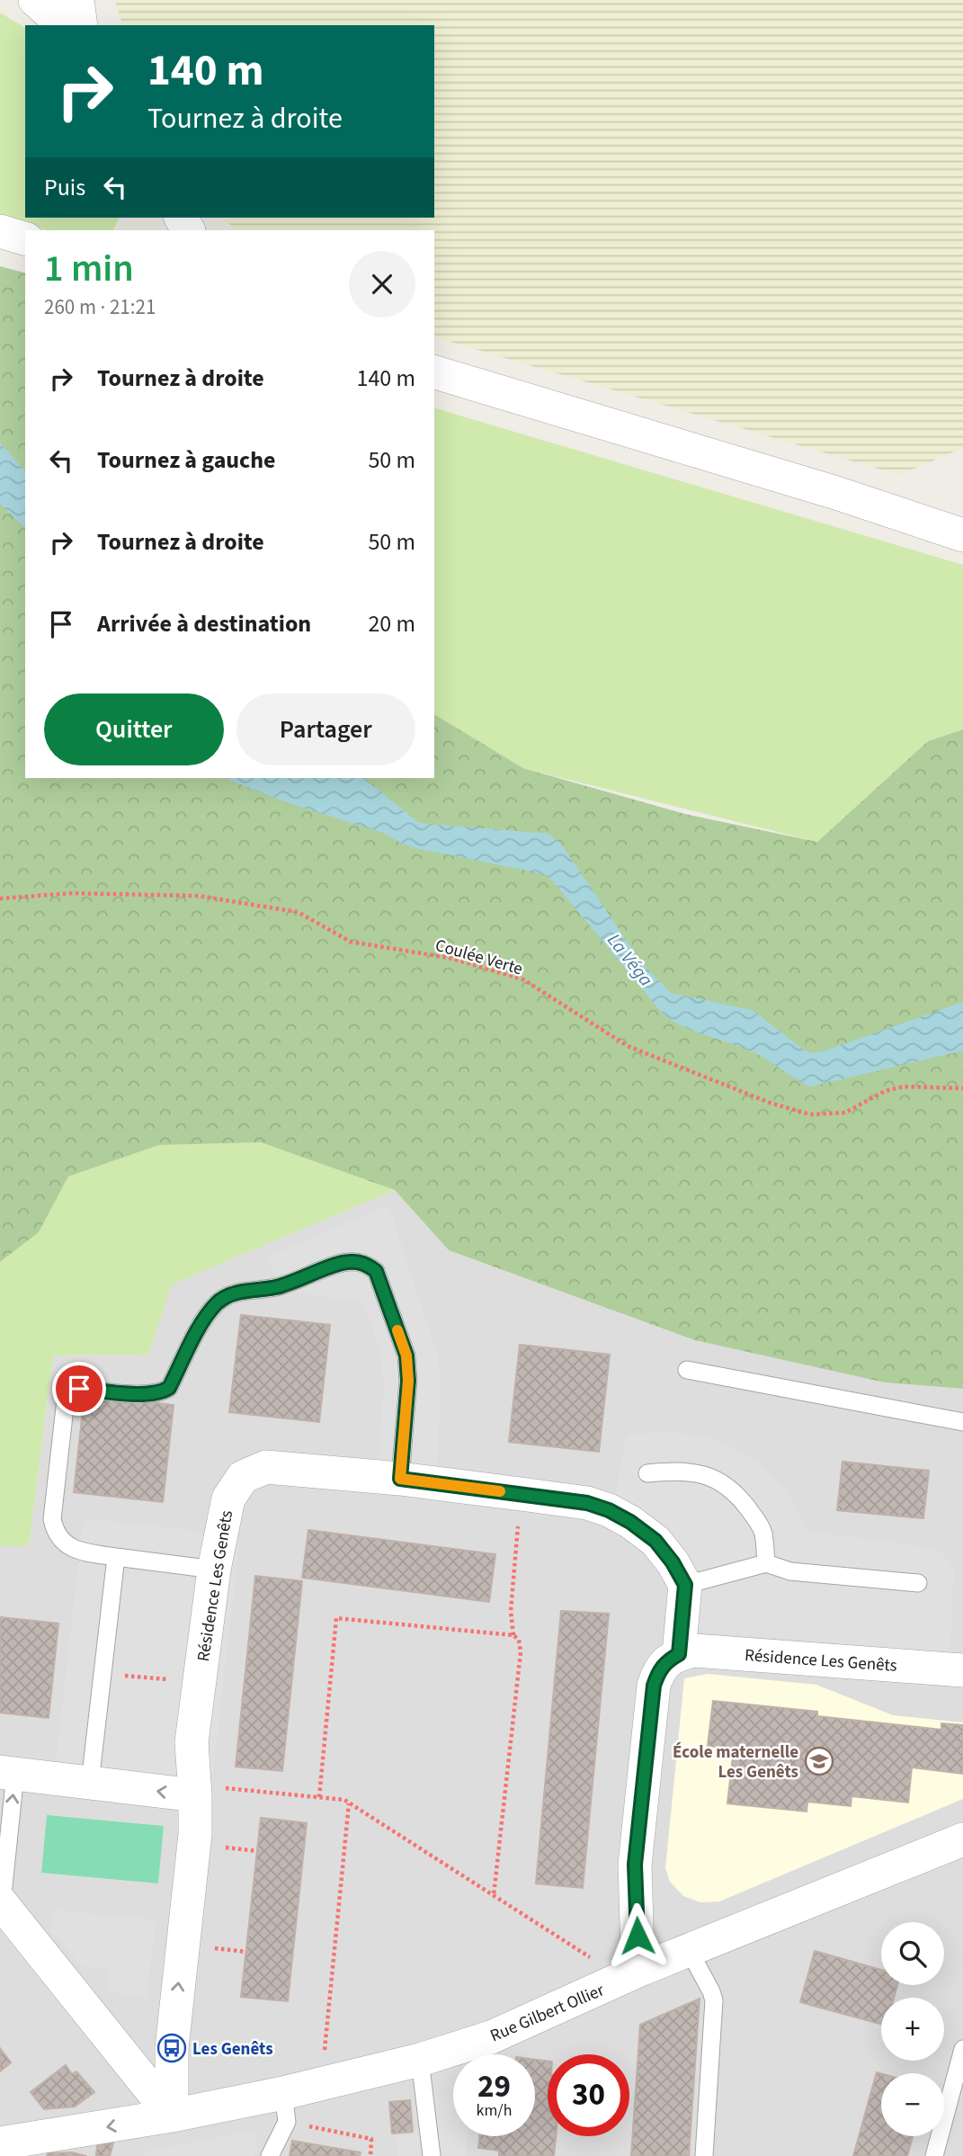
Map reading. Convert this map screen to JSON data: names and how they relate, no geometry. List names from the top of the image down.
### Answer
{
  "streets": {
    "street": ["Résidence Les Genêts", "Rue Gilbert Ollier"],
    "path": ["Coulée Verte"]
  },
  "crossings": [
    ["Résidence Les Genêts", "Rue Gilbert Ollier"]
  ],
  "water": ["La Véga"],
  "places": {
    "school or university": ["École maternelle Les Genêts"],
    "bus stop": ["Les Genêts"]
  },
  "page": {
    "turn": ["140 m", "Tournez à droite"],
    "then": "Puis",
    "heading": ["1 min", "260 m · 21:21"],
    "list": [
      {
        "name": "Tournez à droite",
        "value": "140 m"
      },
      {
        "name": "Tournez à gauche",
        "value": "50 m"
      },
      {
        "name": "Tournez à droite",
        "value": "50 m"
      },
      {
        "name": "Arrivée à destination",
        "value": "20 m"
      }
    ],
    "buttons": ["Quitter", "Partager"],
    "map_buttons": ["+", "−"],
    "speed": "29 km/h",
    "limit": "30"
  }
}
